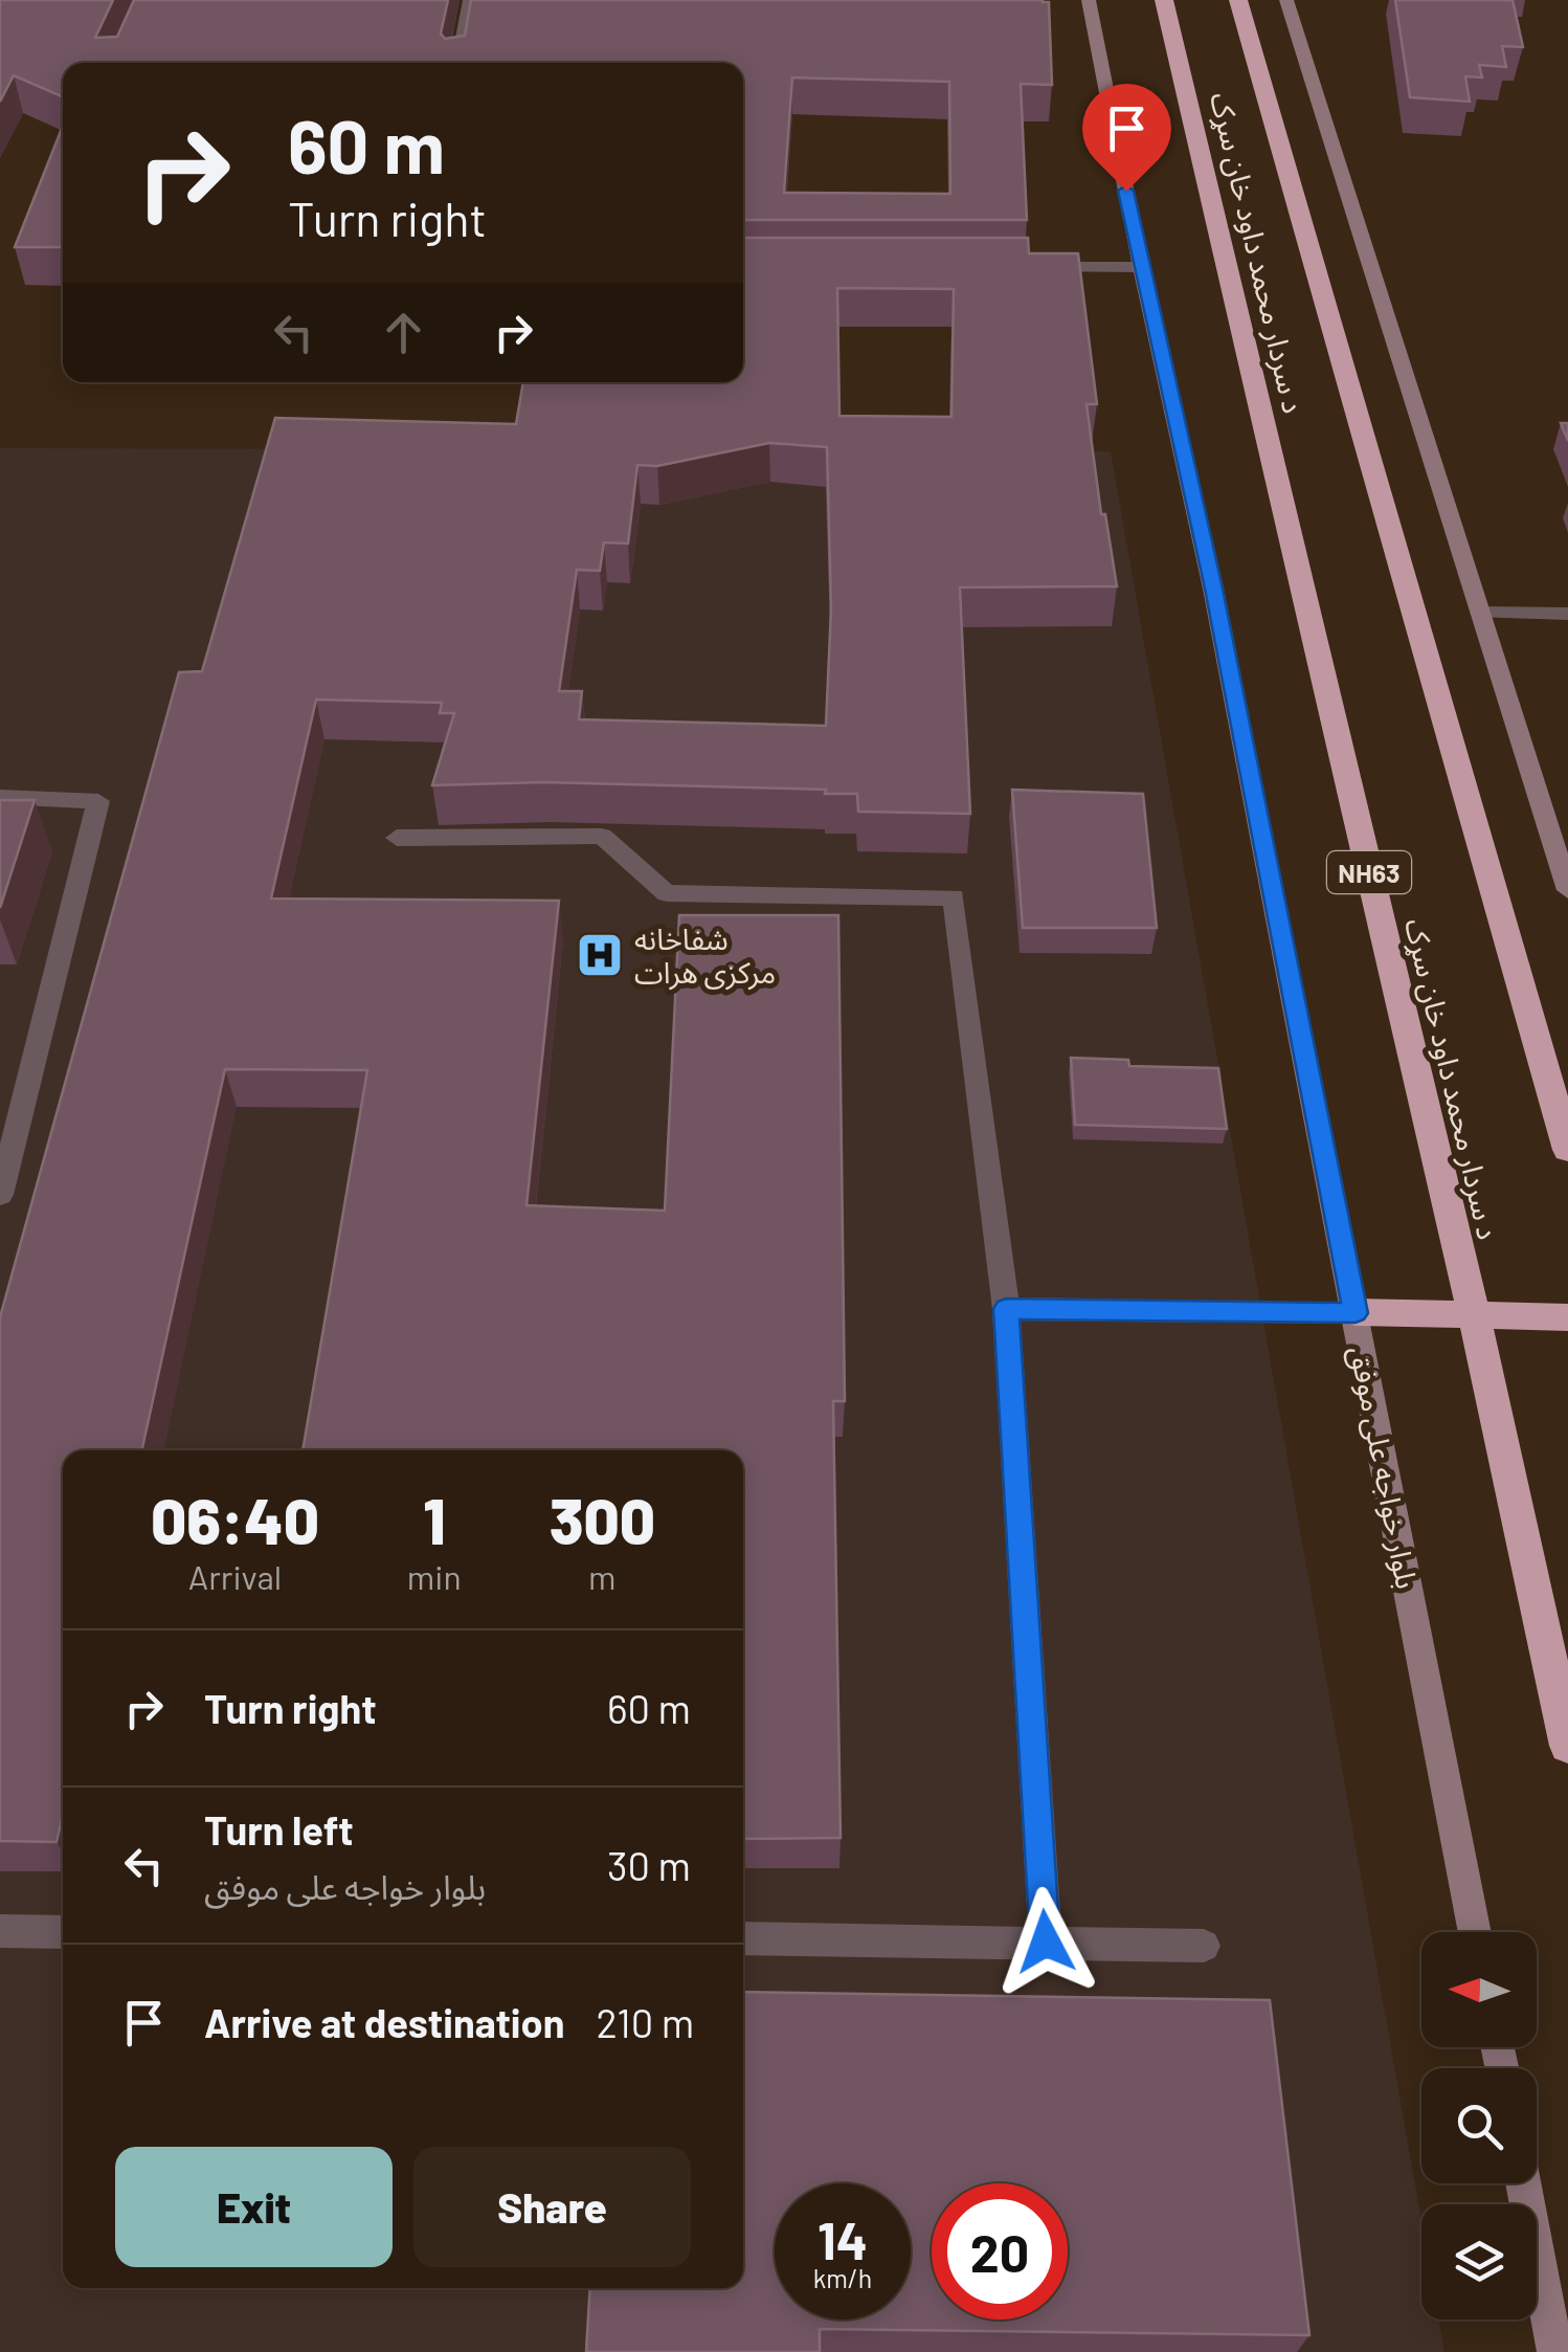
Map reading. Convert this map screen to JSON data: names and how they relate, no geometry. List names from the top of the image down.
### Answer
{
  "streets": {
    "highway": ["د سردار محمد داود خان سړک", "NH63"],
    "street": ["بلوار خواجه علی موفق"]
  },
  "places": {
    "hospital": ["شفاخانه مرکزی هرات"]
  },
  "north": "left",
  "page": {
    "turn": ["60 m", "Turn right"],
    "eta": [
      "06:40",
      "Arrival",
      "1",
      "min",
      "300",
      "m"
    ],
    "list": [
      {
        "name": "Turn right",
        "value": "60 m"
      },
      {
        "name": "Turn left",
        "note": "بلوار خواجه علی موفق",
        "value": "30 m"
      },
      {
        "name": "Arrive at destination",
        "value": "210 m"
      }
    ],
    "buttons": ["Exit", "Share"],
    "speed": "14 km/h",
    "limit": "20"
  }
}
